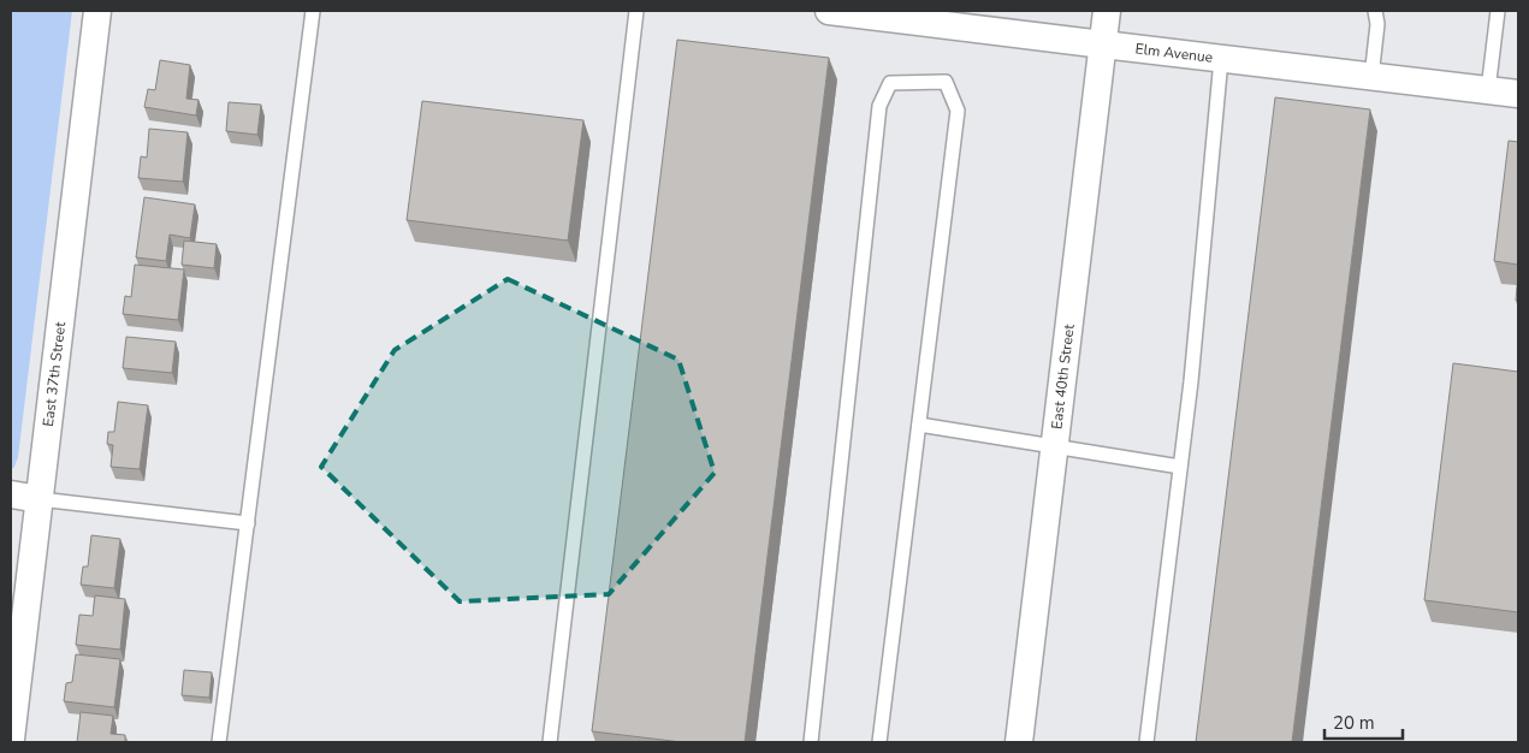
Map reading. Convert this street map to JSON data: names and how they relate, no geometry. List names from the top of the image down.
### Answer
{
  "streets": {
    "street": ["Elm Avenue", "East 37th Street", "East 40th Street"]
  },
  "crossings": [
    ["Elm Avenue", "East 40th Street"]
  ],
  "scale_bar": "20 m"
}
